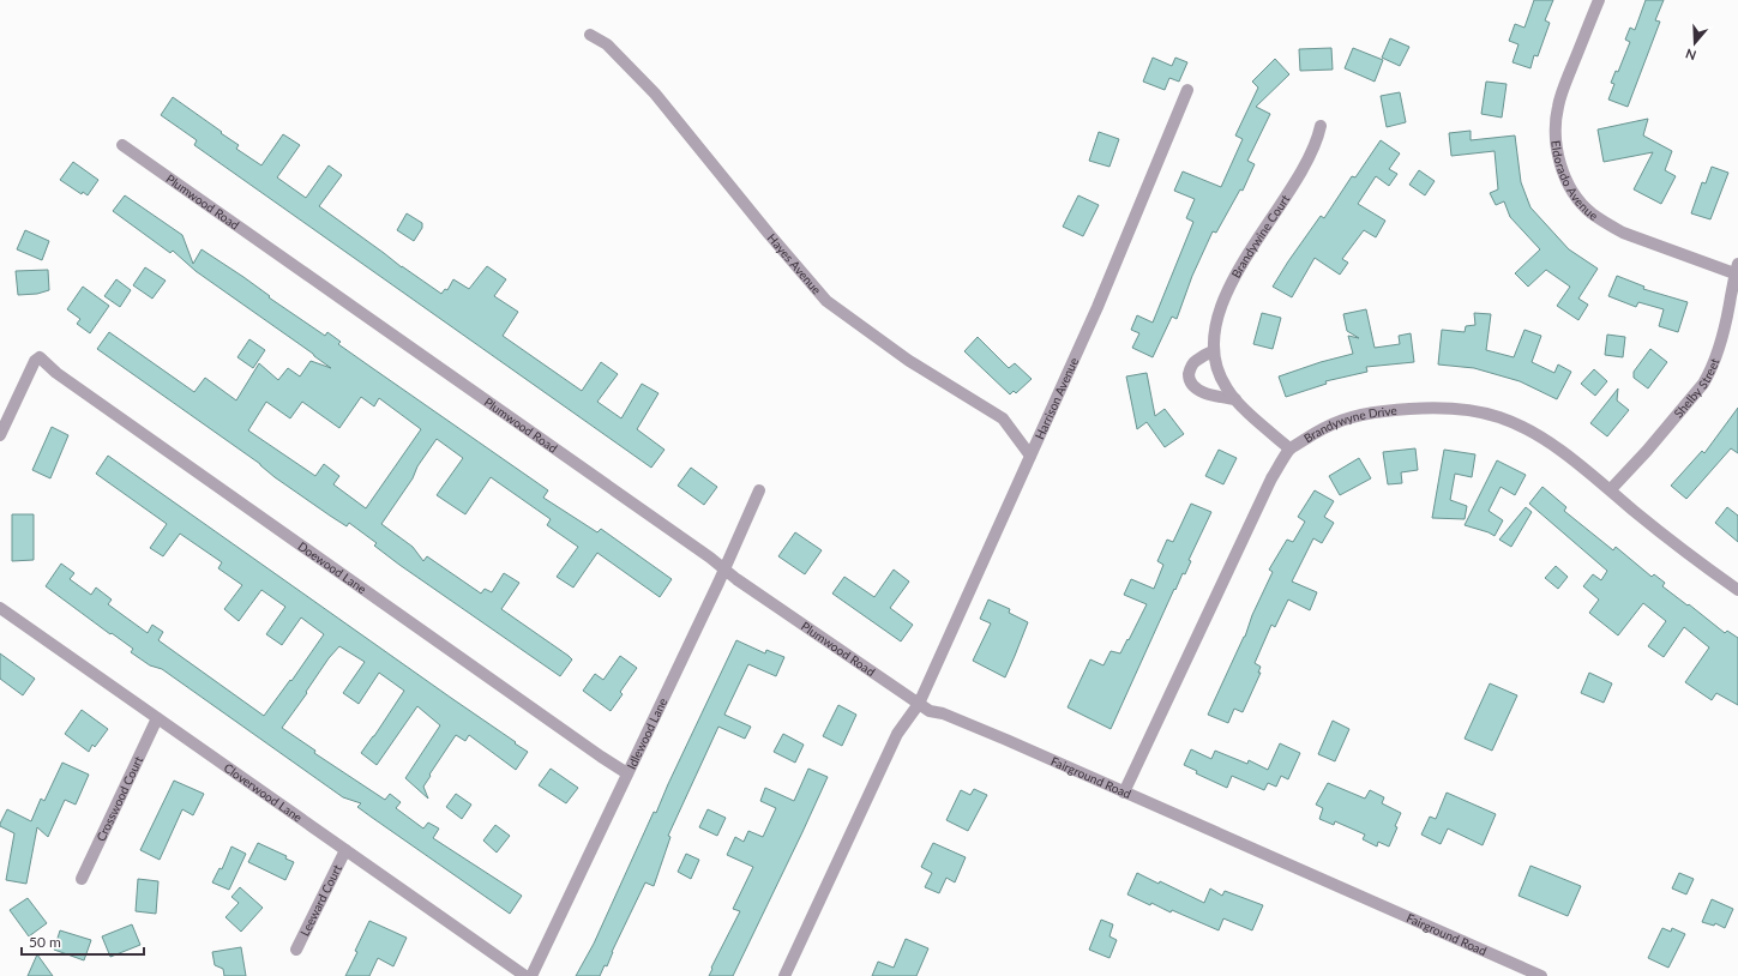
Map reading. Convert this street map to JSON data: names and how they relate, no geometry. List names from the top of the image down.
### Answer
{
  "streets": {
    "street": [
      "Eldorado Avenue",
      "Plumwood Road",
      "Brandywine Court",
      "Hayes Avenue",
      "Shelby Street",
      "Harrison Avenue",
      "Brandywyne Drive",
      "Doewood Lane",
      "Idlewood Lane",
      "Fairground Road",
      "Cloverwood Lane",
      "Crosswood Court",
      "Leeward Court"
    ]
  },
  "crossings": [
    ["Eldorado Avenue", "Shelby Street"],
    ["Plumwood Road", "Harrison Avenue"],
    ["Plumwood Road", "Idlewood Lane"],
    ["Plumwood Road", "Fairground Road"],
    ["Brandywine Court", "Brandywyne Drive"],
    ["Hayes Avenue", "Harrison Avenue"],
    ["Shelby Street", "Brandywyne Drive"],
    ["Harrison Avenue", "Fairground Road"],
    ["Brandywyne Drive", "Fairground Road"],
    ["Doewood Lane", "Idlewood Lane"],
    ["Cloverwood Lane", "Crosswood Court"],
    ["Cloverwood Lane", "Leeward Court"]
  ],
  "scale_bar": "50 m",
  "north": "bottom"
}
